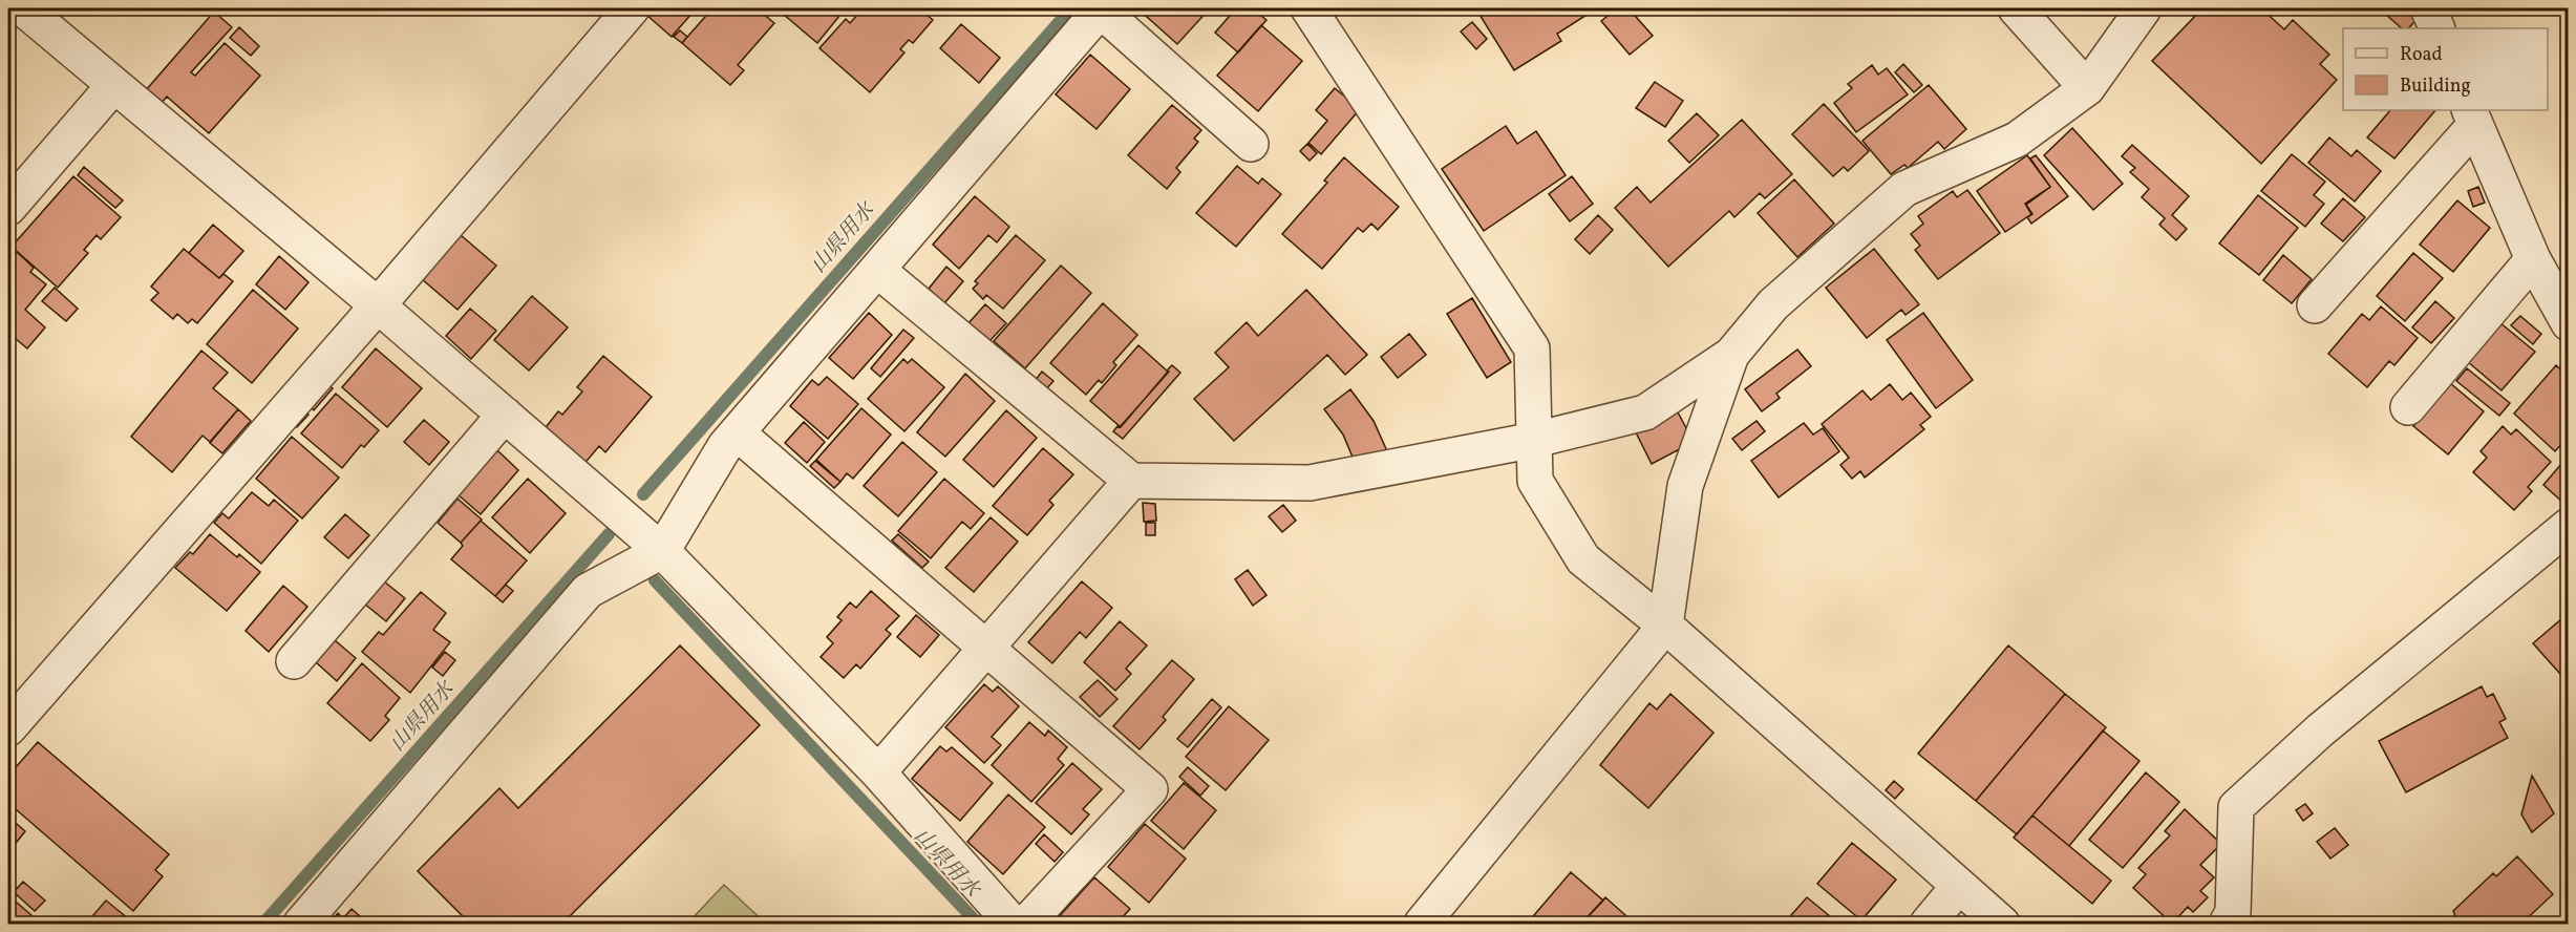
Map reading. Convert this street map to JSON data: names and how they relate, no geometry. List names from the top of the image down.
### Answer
{
  "water": ["山県用水"],
  "legend": ["Road", "Building"]
}
